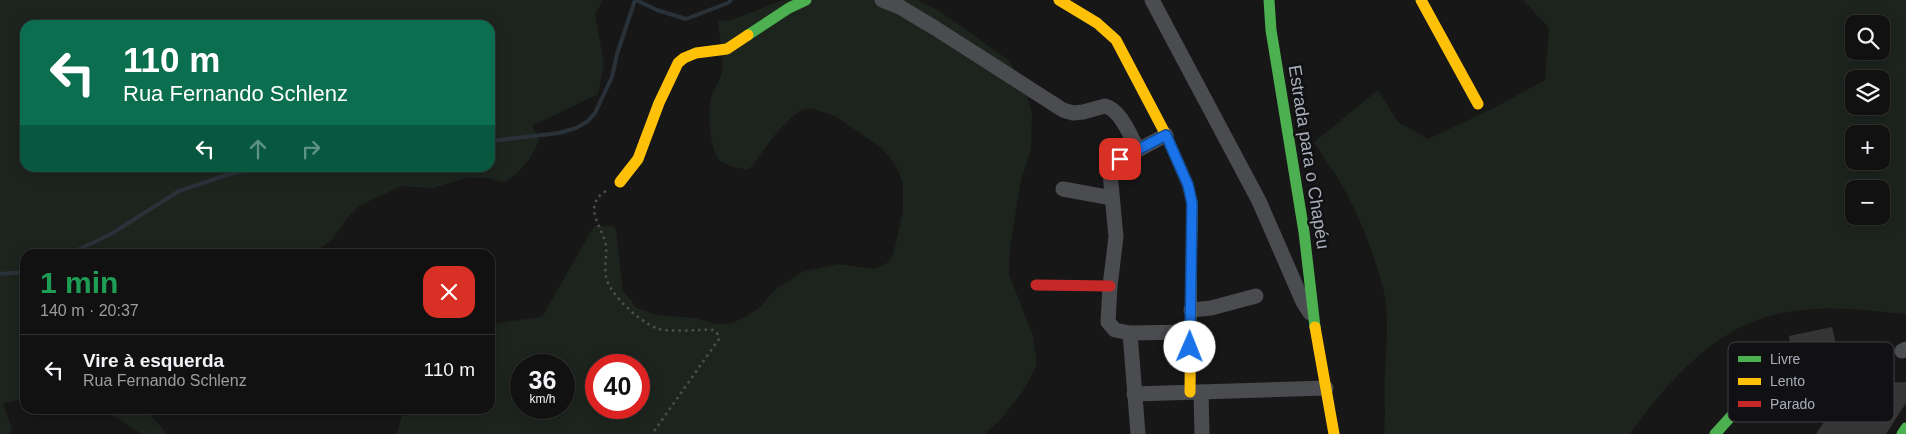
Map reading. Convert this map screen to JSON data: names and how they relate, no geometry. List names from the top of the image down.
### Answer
{
  "streets": {
    "street": ["Estrada para o Chapéu"]
  },
  "legend": ["Livre", "Lento", "Parado"],
  "page": {
    "map_buttons": ["+", "−"],
    "turn": ["110 m", "Rua Fernando Schlenz"],
    "heading": ["1 min", "140 m · 20:37"],
    "list": [
      {
        "name": "Vire à esquerda",
        "note": "Rua Fernando Schlenz",
        "value": "110 m"
      }
    ],
    "speed": "36 km/h",
    "limit": "40"
  }
}
